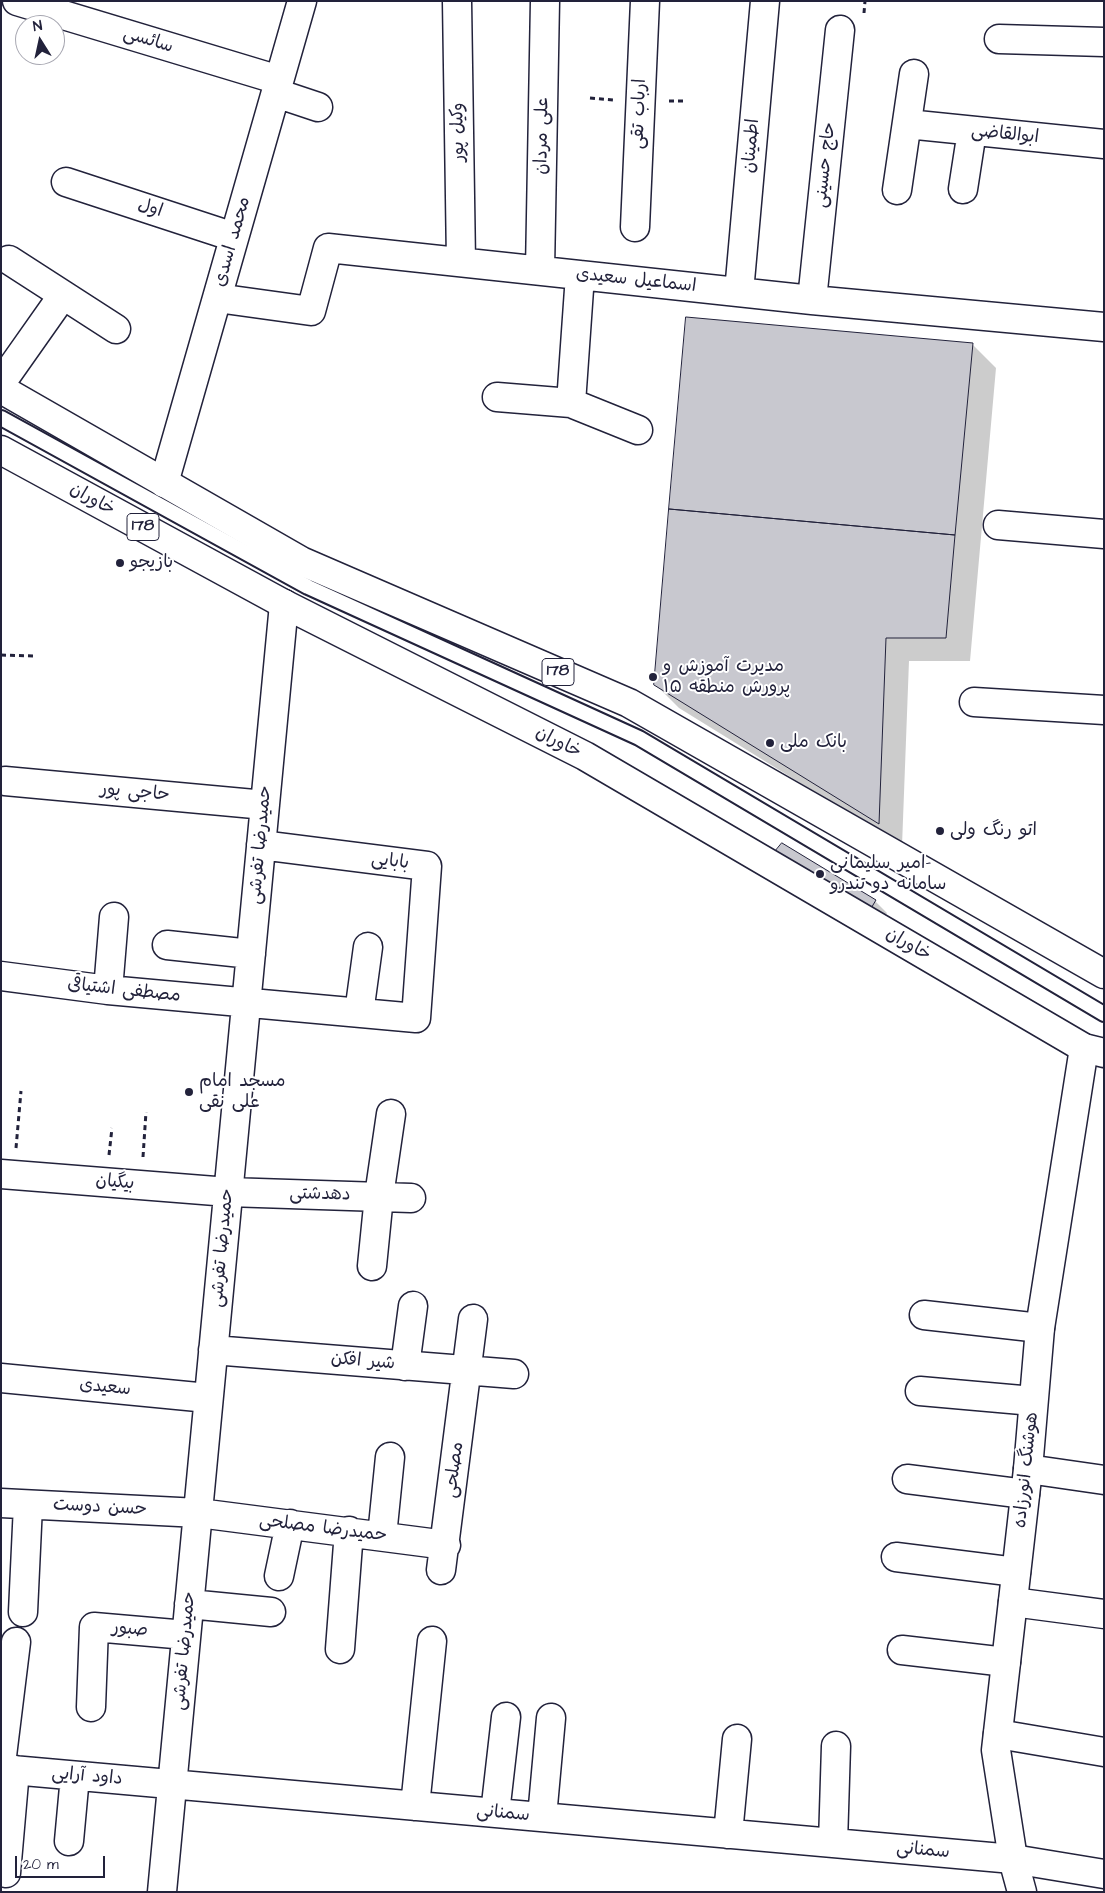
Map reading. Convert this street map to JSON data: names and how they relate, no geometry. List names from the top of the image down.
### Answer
{
  "streets": {
    "street": [
      "سائسی",
      "ارباب تقی",
      "وکیل پور",
      "ابوالقاضی",
      "علی مردان",
      "اطمینان",
      "حاج حسینی",
      "اول",
      "محمد اسدی",
      "اسماعیل سعیدی",
      "خاوران",
      "178",
      "حاجی پور",
      "حمیدرضا تفرشی",
      "بابایی",
      "مصطفی اشتیاقی",
      "بیگیان",
      "دهدشتی",
      "شیر افکن",
      "سعیدی",
      "مصلحی",
      "هوشنگ انورزاده",
      "حسن دوست",
      "حمیدرضا مصلحی",
      "صبور",
      "داود آرایی",
      "سمنانی"
    ]
  },
  "crossings": [
    ["سائسی", "محمد اسدی"],
    ["وکیل پور", "اسماعیل سعیدی"],
    ["علی مردان", "اسماعیل سعیدی"],
    ["اطمینان", "اسماعیل سعیدی"],
    ["حاج حسینی", "اسماعیل سعیدی"],
    ["اول", "محمد اسدی"],
    ["محمد اسدی", "اسماعیل سعیدی"],
    ["محمد اسدی", "178"],
    ["خاوران", "حمیدرضا تفرشی"],
    ["خاوران", "هوشنگ انورزاده"],
    ["حاجی پور", "حمیدرضا تفرشی"],
    ["حمیدرضا تفرشی", "بابایی"],
    ["حمیدرضا تفرشی", "مصطفی اشتیاقی"],
    ["حمیدرضا تفرشی", "بیگیان"],
    ["حمیدرضا تفرشی", "دهدشتی"],
    ["حمیدرضا تفرشی", "شیر افکن"],
    ["حمیدرضا تفرشی", "سعیدی"],
    ["حمیدرضا تفرشی", "حسن دوست"],
    ["حمیدرضا تفرشی", "حمیدرضا مصلحی"],
    ["حمیدرضا تفرشی", "صبور"],
    ["حمیدرضا تفرشی", "داود آرایی"],
    ["حمیدرضا تفرشی", "سمنانی"],
    ["بابایی", "مصطفی اشتیاقی"],
    ["بیگیان", "دهدشتی"],
    ["شیر افکن", "مصلحی"],
    ["مصلحی", "حمیدرضا مصلحی"],
    ["هوشنگ انورزاده", "سمنانی"],
    ["حسن دوست", "حمیدرضا مصلحی"],
    ["داود آرایی", "سمنانی"]
  ],
  "places": [
    "بازیجو",
    "مدیرت آموزش و پرورش منطقه ۱۵",
    "بانک ملی",
    "اتو رنگ ولی",
    "امیر سلیمانی- سامانه دو تندرو",
    "مسجد امام علی نقی"
  ],
  "scale_bar": "20 m",
  "north": "top"
}
